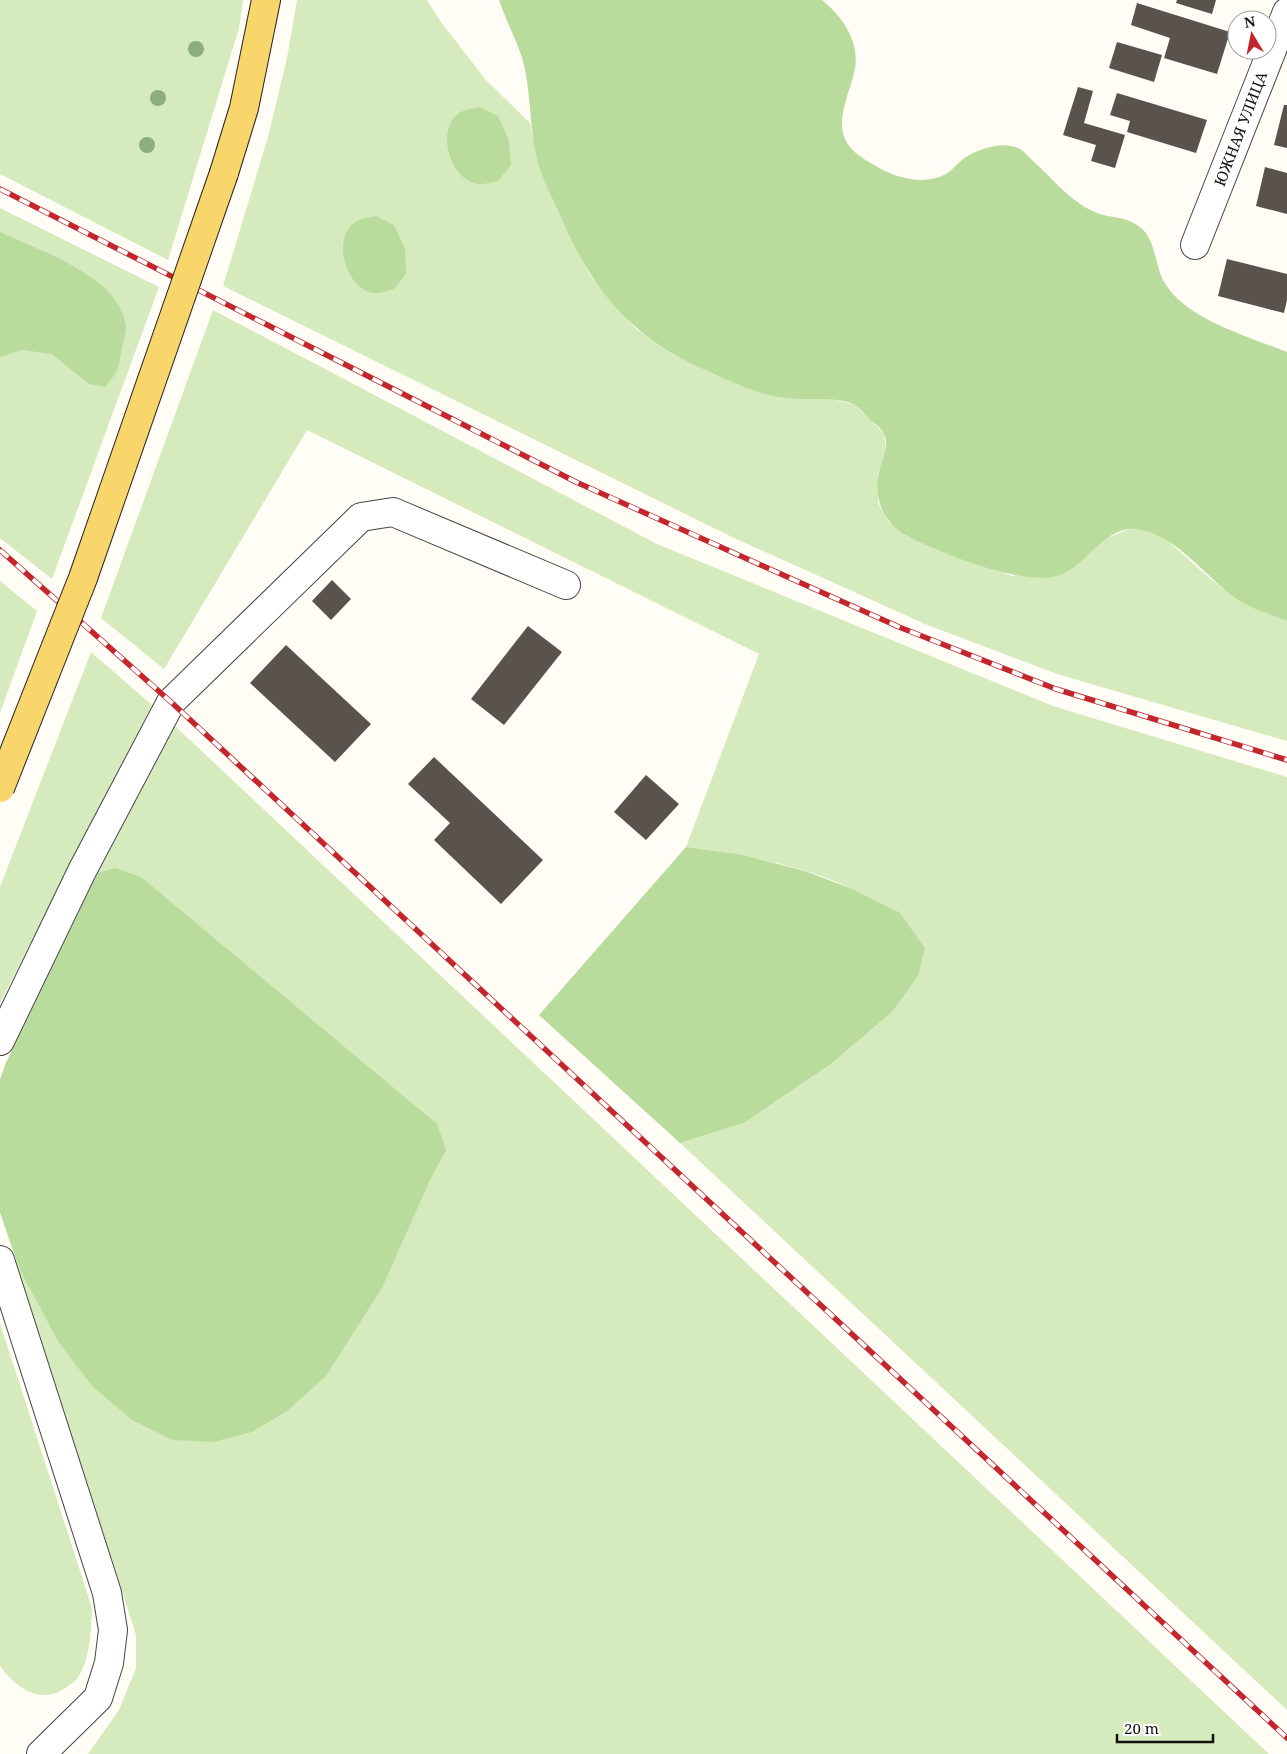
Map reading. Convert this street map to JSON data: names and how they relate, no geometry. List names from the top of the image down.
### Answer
{
  "streets": {
    "street": ["ЮЖНАЯ УЛИЦА"]
  },
  "scale_bar": "20 m",
  "north": "top"
}
